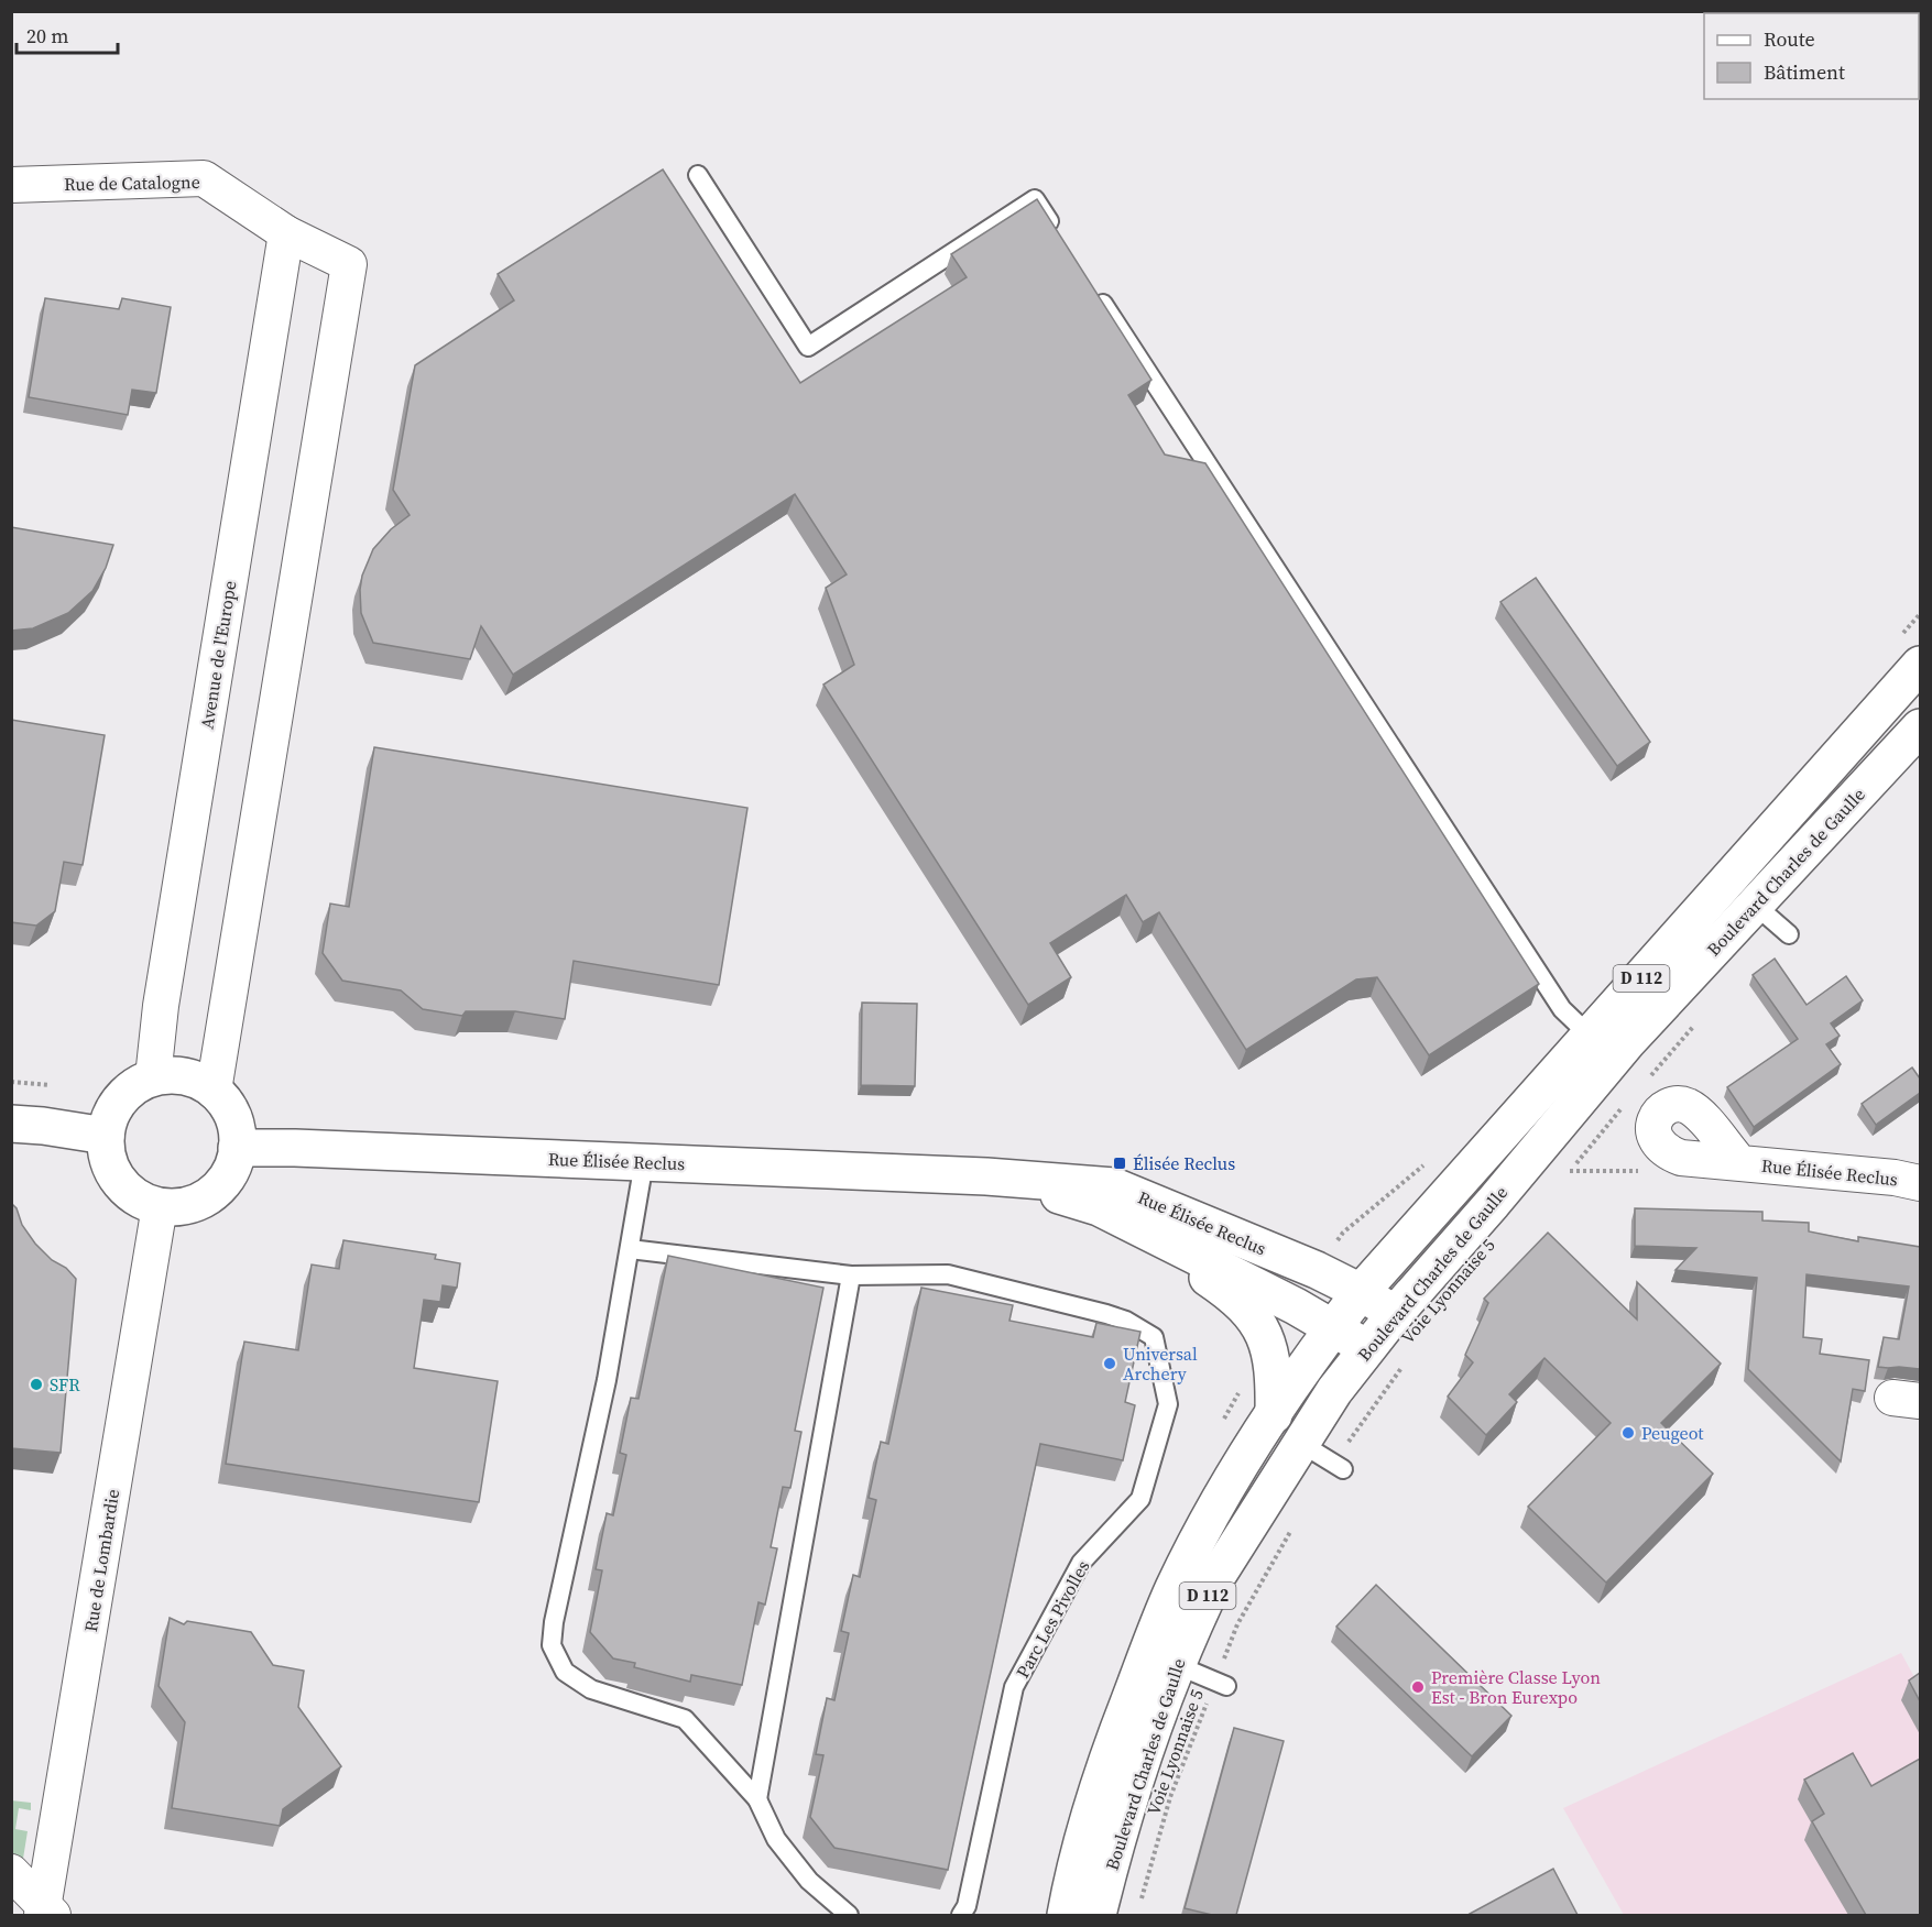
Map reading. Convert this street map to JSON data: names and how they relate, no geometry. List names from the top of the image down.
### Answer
{
  "streets": {
    "main road": ["Boulevard Charles de Gaulle", "D 112", "Rue Élisée Reclus"],
    "street": ["Rue de Catalogne", "Avenue de l'Europe", "Rue de Lombardie"],
    "lane": ["Parc Les Pivolles"],
    "path": ["Voie Lyonnaise 5"]
  },
  "crossings": [
    ["Rue de Catalogne", "Avenue de l'Europe"],
    ["Rue de Catalogne", "Rue Élisée Reclus"],
    ["Rue de Catalogne", "Rue de Lombardie"],
    ["Avenue de l'Europe", "Rue Élisée Reclus"],
    ["Avenue de l'Europe", "Rue de Lombardie"],
    ["Boulevard Charles de Gaulle", "D 112"],
    ["Boulevard Charles de Gaulle", "Rue Élisée Reclus"],
    ["D 112", "Rue Élisée Reclus"],
    ["Rue Élisée Reclus", "Rue de Lombardie"]
  ],
  "places": {
    "transit": ["Élisée Reclus"],
    "other": [
      "Universal Archery",
      "SFR",
      "Peugeot",
      "Première Classe Lyon Est - Bron Eurexpo"
    ]
  },
  "legend": ["Route", "Bâtiment"],
  "scale_bar": "20 m"
}
